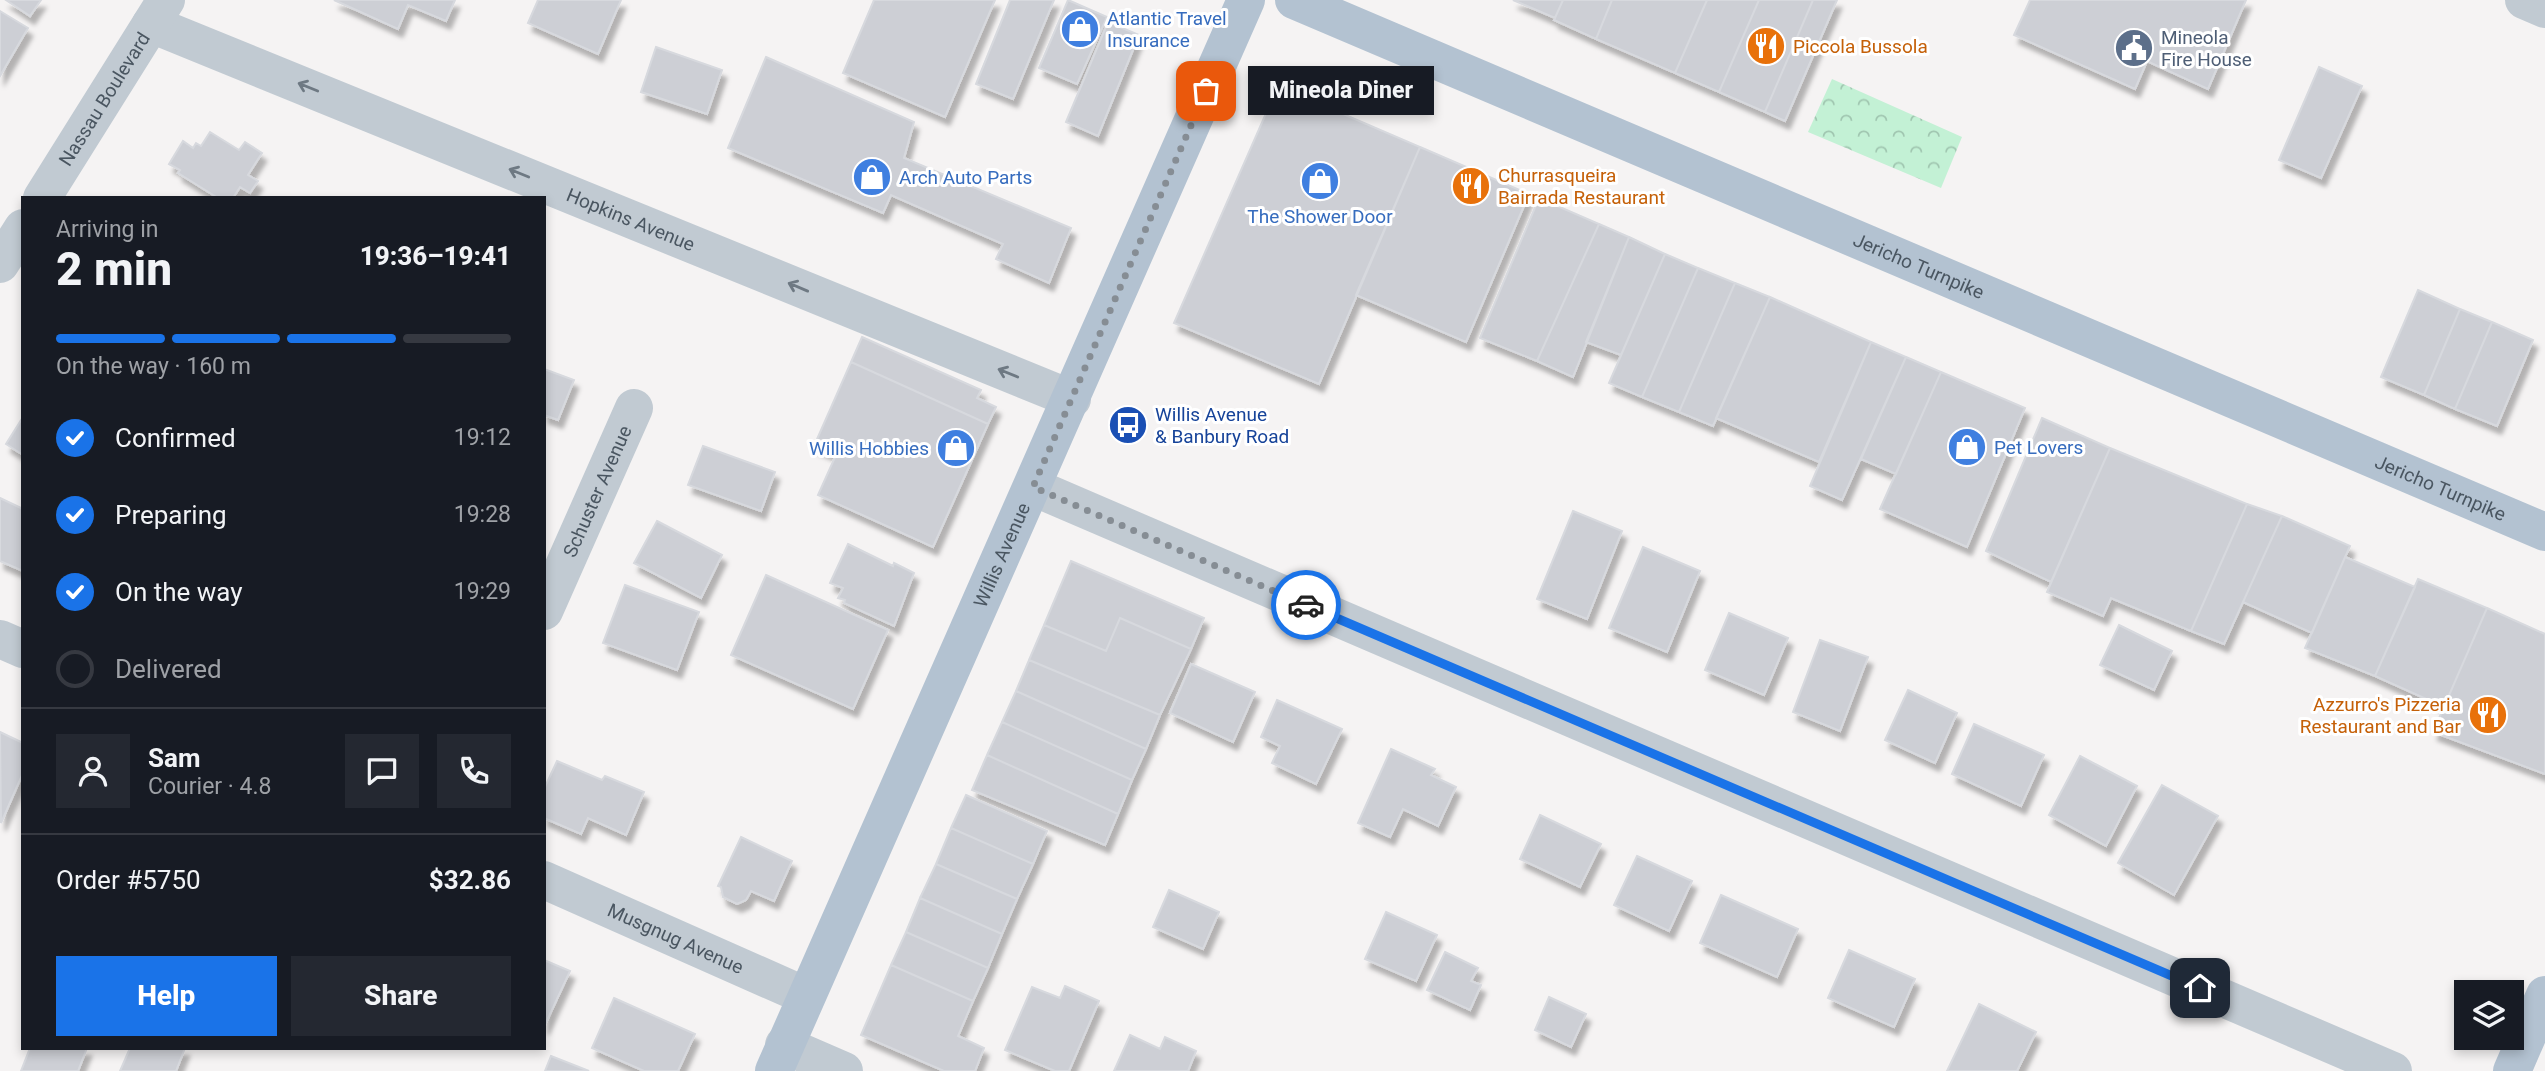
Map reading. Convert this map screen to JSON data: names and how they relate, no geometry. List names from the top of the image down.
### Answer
{
  "streets": {
    "main road": ["Jericho Turnpike", "Willis Avenue"],
    "street": [
      "Nassau Boulevard",
      "Hopkins Avenue",
      "Schuster Avenue",
      "Musgnug Avenue"
    ]
  },
  "crossings": [
    ["Nassau Boulevard", "Hopkins Avenue"],
    ["Hopkins Avenue", "Willis Avenue"],
    ["Willis Avenue", "Musgnug Avenue"]
  ],
  "one_way": ["Hopkins Avenue"],
  "places": {
    "shop": [
      "Atlantic Travel Insurance",
      "Arch Auto Parts",
      "The Shower Door",
      "Pet Lovers",
      "Willis Hobbies"
    ],
    "restaurant": ["Piccola Bussola", "Churrasqueira Bairrada Restaurant", "Azzurro's Pizzeria Restaurant and Bar"],
    "public building": ["Mineola Fire House"],
    "other": ["Mineola Diner"],
    "bus stop": ["Willis Avenue & Banbury Road"]
  },
  "page": {
    "bubble": "Mineola Diner",
    "heading": ["2 min", "Arriving in", "19:36–19:41"],
    "panel": [
      "Sam",
      "Courier · 4.8",
      "Order #5750",
      "$32.86"
    ],
    "bar": "On the way · 160 m",
    "list": [
      ["Confirmed", "19:12"],
      ["Preparing", "19:28"],
      ["On the way", "19:29"],
      "Delivered"
    ],
    "buttons": ["Help", "Share"]
  }
}
